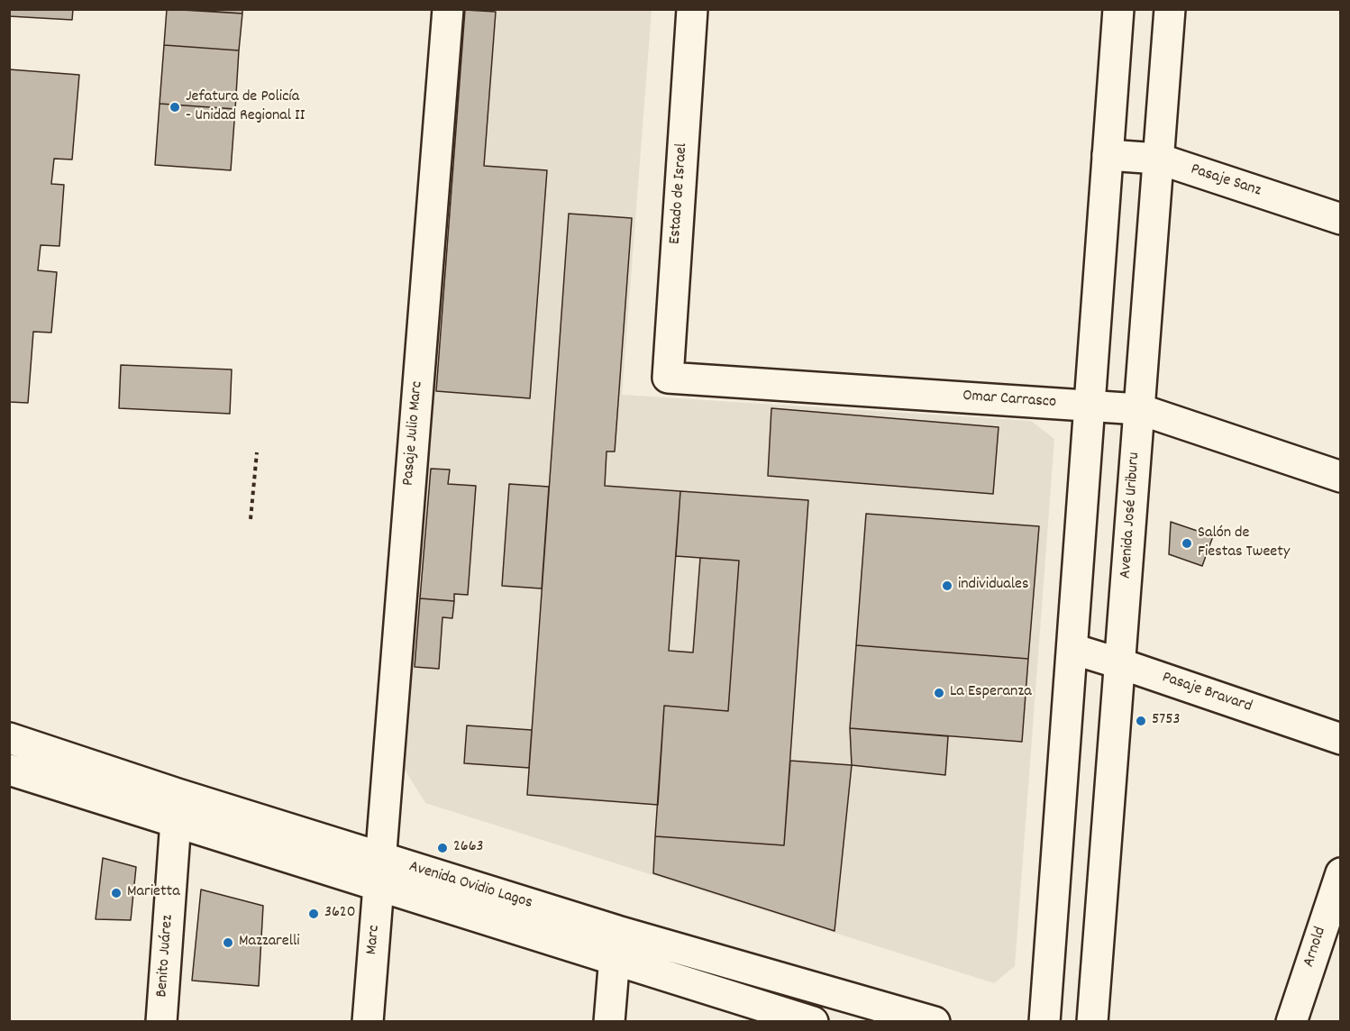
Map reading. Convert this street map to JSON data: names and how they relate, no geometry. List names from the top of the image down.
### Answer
{
  "streets": {
    "main road": [
      "Pasaje Sanz",
      "Estado de Israel",
      "Omar Carrasco",
      "Pasaje Julio Marc",
      "Avenida José Uriburu",
      "Pasaje Bravard",
      "Avenida Ovidio Lagos",
      "Marc",
      "Arnold",
      "Benito Juárez"
    ]
  },
  "crossings": [
    ["Pasaje Sanz", "Avenida José Uriburu"],
    ["Estado de Israel", "Omar Carrasco"],
    ["Omar Carrasco", "Avenida José Uriburu"],
    ["Pasaje Julio Marc", "Avenida Ovidio Lagos"],
    ["Pasaje Julio Marc", "Marc"],
    ["Avenida José Uriburu", "Pasaje Bravard"],
    ["Avenida Ovidio Lagos", "Marc"],
    ["Avenida Ovidio Lagos", "Benito Juárez"]
  ],
  "places": [
    "Jefatura de Policía - Unidad Regional II",
    "Salón de Fiestas Tweety",
    "individuales",
    "La Esperanza",
    "5753",
    "2663",
    "Marietta",
    "3620",
    "Mazzarelli"
  ]
}
